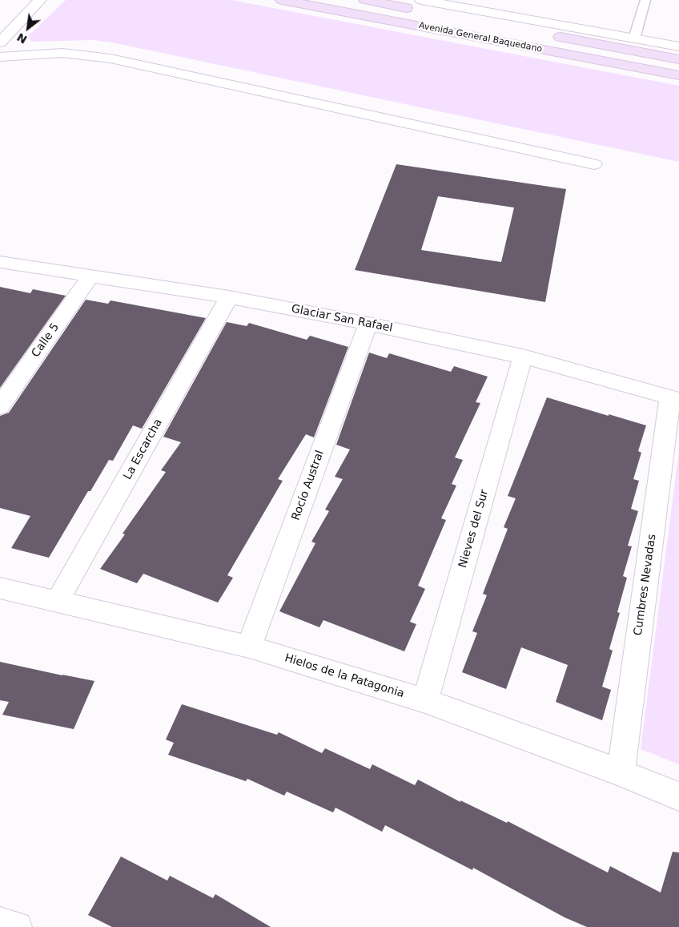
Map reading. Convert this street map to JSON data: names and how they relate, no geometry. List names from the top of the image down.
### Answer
{
  "streets": {
    "main road": ["Avenida General Baquedano"],
    "street": [
      "Glaciar San Rafael",
      "Calle 5",
      "La Escarcha",
      "Rocío Austral",
      "Nieves del Sur",
      "Cumbres Nevadas",
      "Hielos de la Patagonia"
    ]
  },
  "crossings": [
    ["Glaciar San Rafael", "Calle 5"],
    ["Glaciar San Rafael", "La Escarcha"],
    ["Glaciar San Rafael", "Rocío Austral"],
    ["Glaciar San Rafael", "Nieves del Sur"],
    ["Glaciar San Rafael", "Cumbres Nevadas"],
    ["La Escarcha", "Hielos de la Patagonia"],
    ["Rocío Austral", "Hielos de la Patagonia"],
    ["Nieves del Sur", "Hielos de la Patagonia"],
    ["Cumbres Nevadas", "Hielos de la Patagonia"]
  ],
  "north": "bottom left"
}
